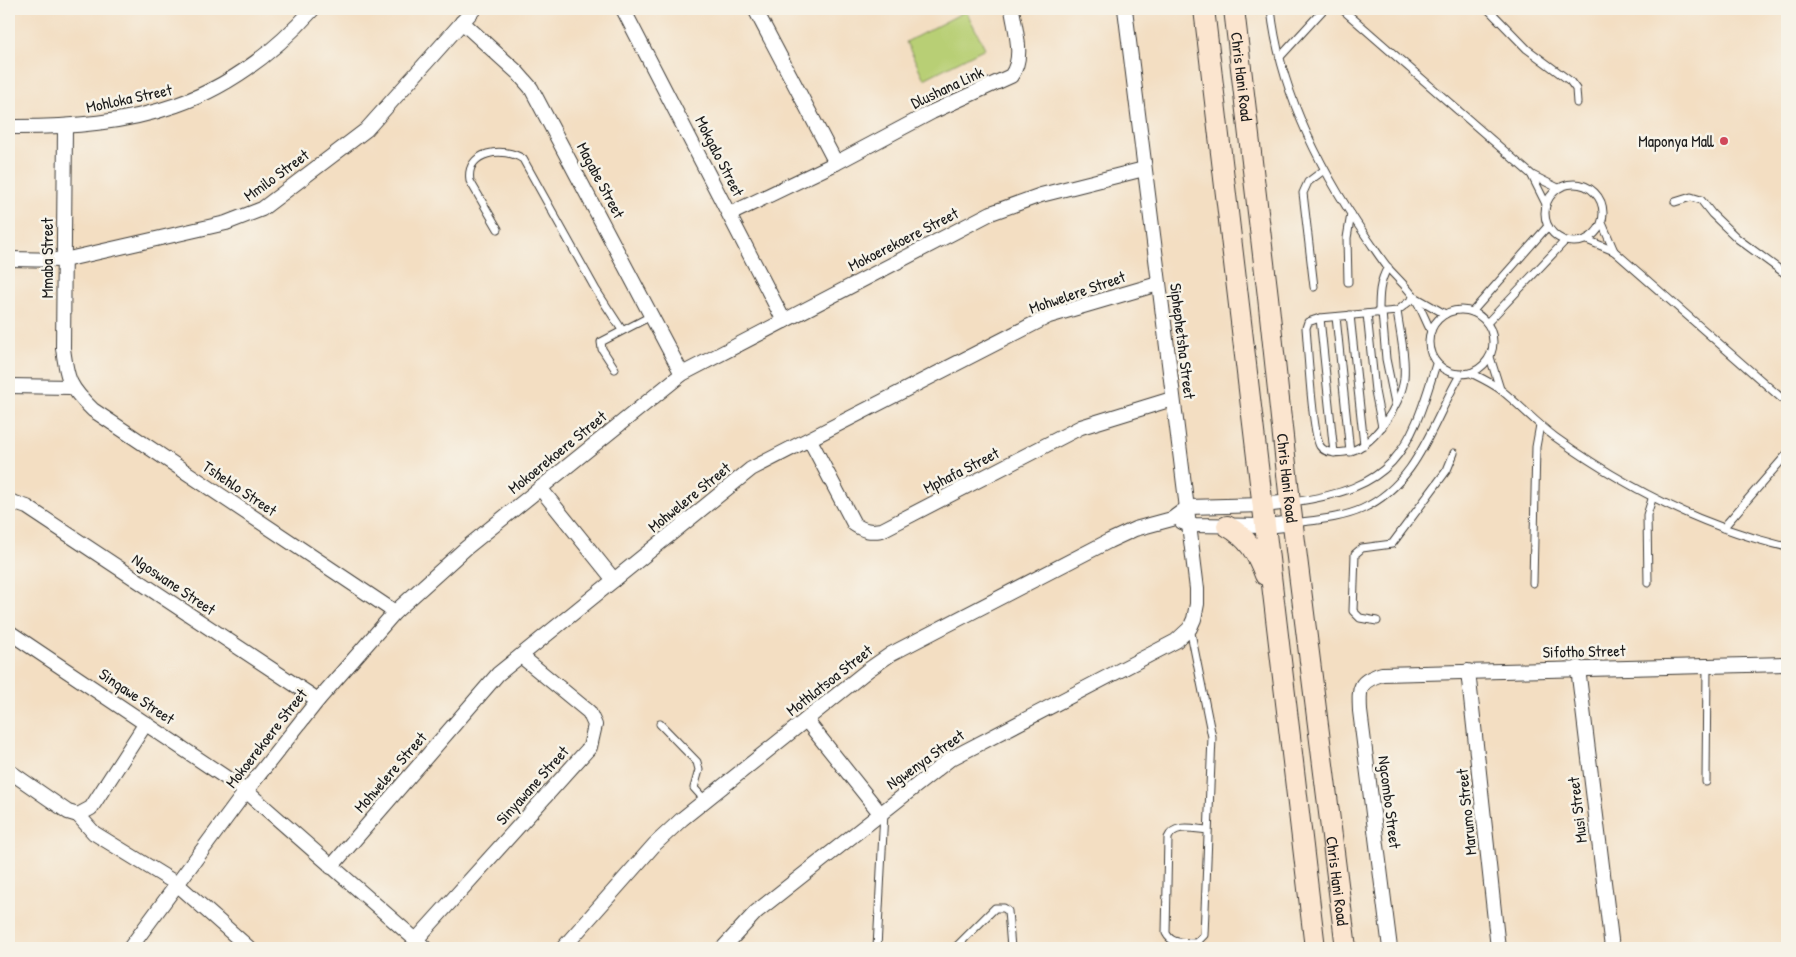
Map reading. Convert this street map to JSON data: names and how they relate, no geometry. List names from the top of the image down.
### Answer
{
  "streets": {
    "main road": ["Chris Hani Road"],
    "street": [
      "Dlushana Link",
      "Mohloka Street",
      "Mokgalo Street",
      "Mmilo Street",
      "Magabe Street",
      "Mokoerekoere Street",
      "Mmaba Street",
      "Mohwelere Street",
      "Siphephetsha Street",
      "Mphafa Street",
      "Tshehlo Street",
      "Ngoswane Street",
      "Sifotho Street",
      "Mothlatsoa Street",
      "Sinqawe Street",
      "Ngwenya Street",
      "Sinyawane Street",
      "Ngcombo Street",
      "Musi Street",
      "Marumo Street"
    ]
  },
  "crossings": [
    ["Dlushana Link", "Mokgalo Street"],
    ["Mohloka Street", "Mmaba Street"],
    ["Mokgalo Street", "Mokoerekoere Street"],
    ["Mmilo Street", "Magabe Street"],
    ["Mmilo Street", "Mmaba Street"],
    ["Magabe Street", "Mokoerekoere Street"],
    ["Mokoerekoere Street", "Siphephetsha Street"],
    ["Mokoerekoere Street", "Tshehlo Street"],
    ["Mokoerekoere Street", "Ngoswane Street"],
    ["Mokoerekoere Street", "Sinqawe Street"],
    ["Mmaba Street", "Tshehlo Street"],
    ["Mohwelere Street", "Siphephetsha Street"],
    ["Mohwelere Street", "Mphafa Street"],
    ["Mohwelere Street", "Sinqawe Street"],
    ["Mohwelere Street", "Sinyawane Street"],
    ["Siphephetsha Street", "Mphafa Street"],
    ["Siphephetsha Street", "Mothlatsoa Street"],
    ["Siphephetsha Street", "Ngwenya Street"],
    ["Sifotho Street", "Ngcombo Street"],
    ["Sifotho Street", "Musi Street"],
    ["Sifotho Street", "Marumo Street"],
    ["Sinqawe Street", "Sinyawane Street"]
  ],
  "places": ["Maponya Mall"]
}
